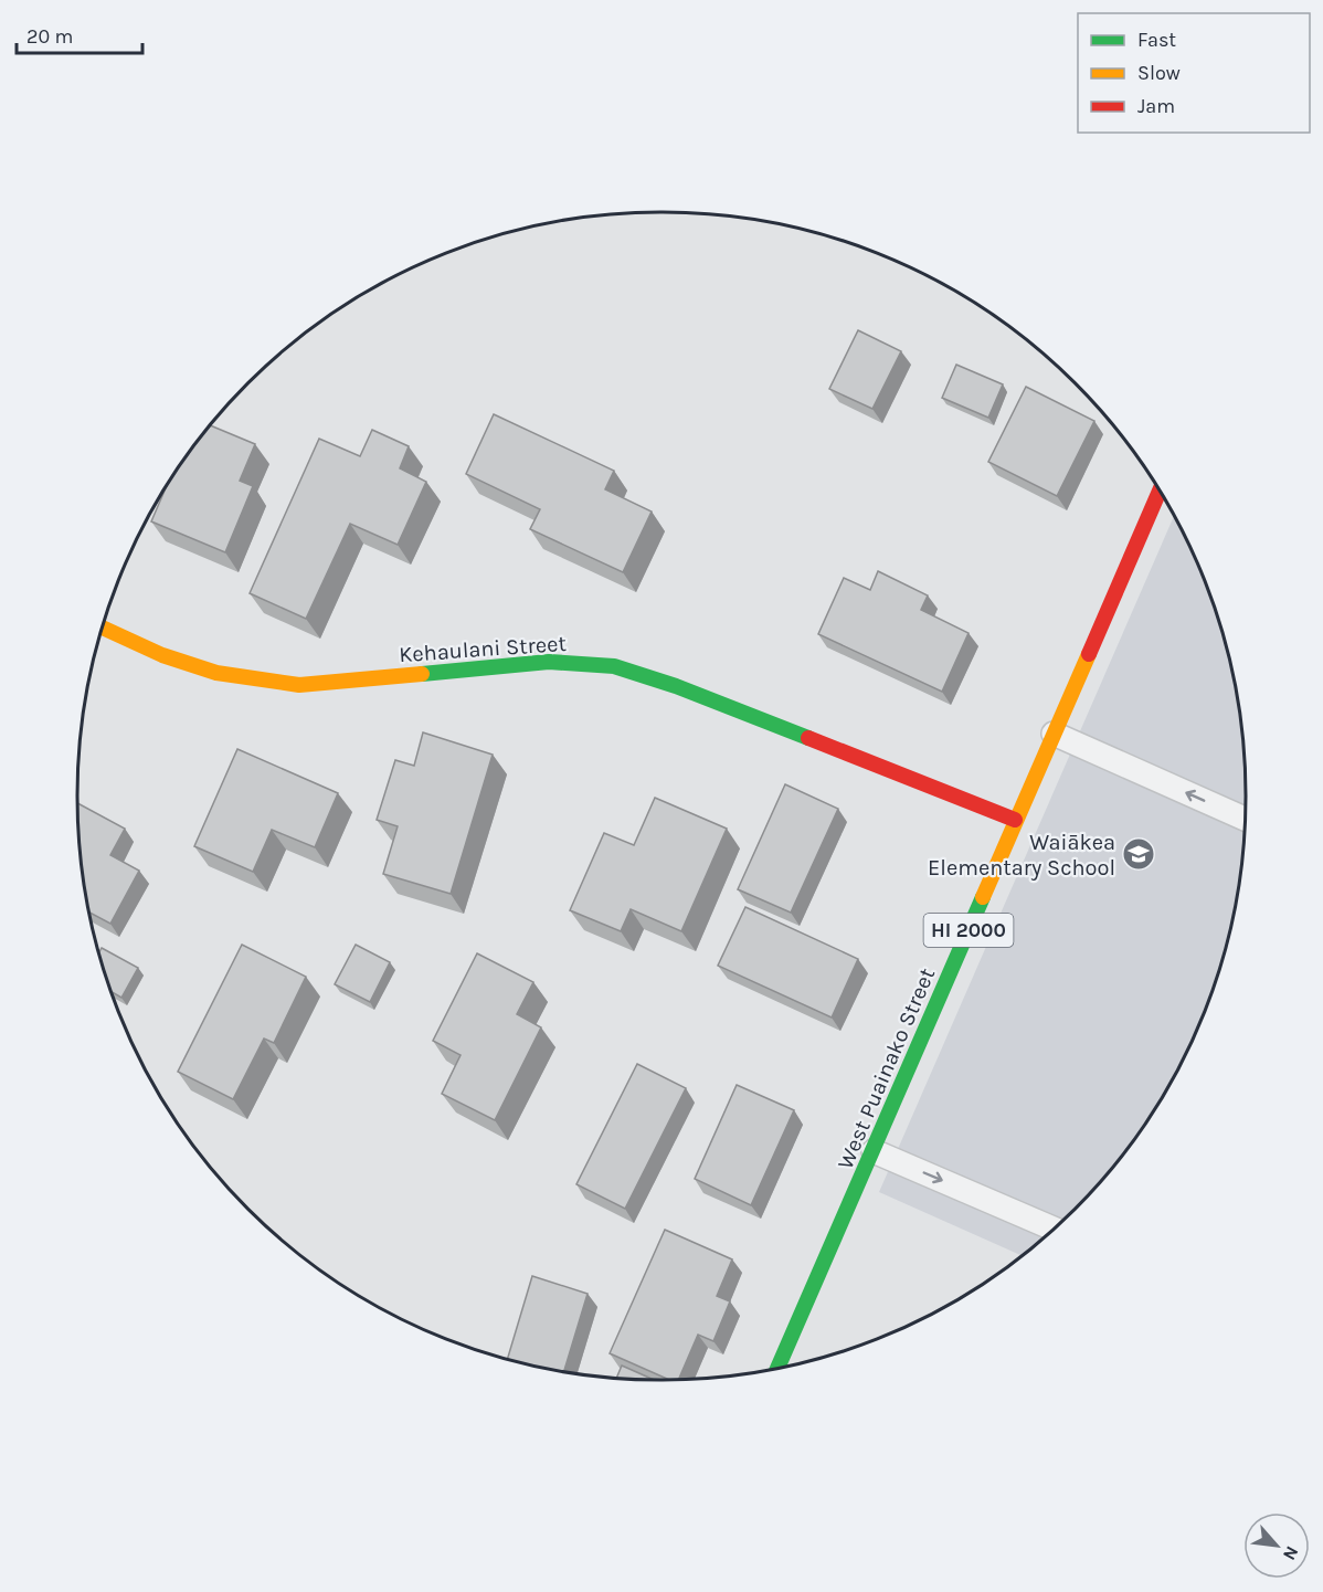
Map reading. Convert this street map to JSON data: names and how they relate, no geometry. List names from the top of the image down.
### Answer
{
  "streets": {
    "main road": ["Kehaulani Street", "HI 2000", "West Puainako Street"]
  },
  "crossings": [
    ["Kehaulani Street", "West Puainako Street"]
  ],
  "places": {
    "school or university": ["Waiākea Elementary School"]
  },
  "legend": ["Fast", "Slow", "Jam"],
  "scale_bar": "20 m",
  "north": "bottom right"
}
